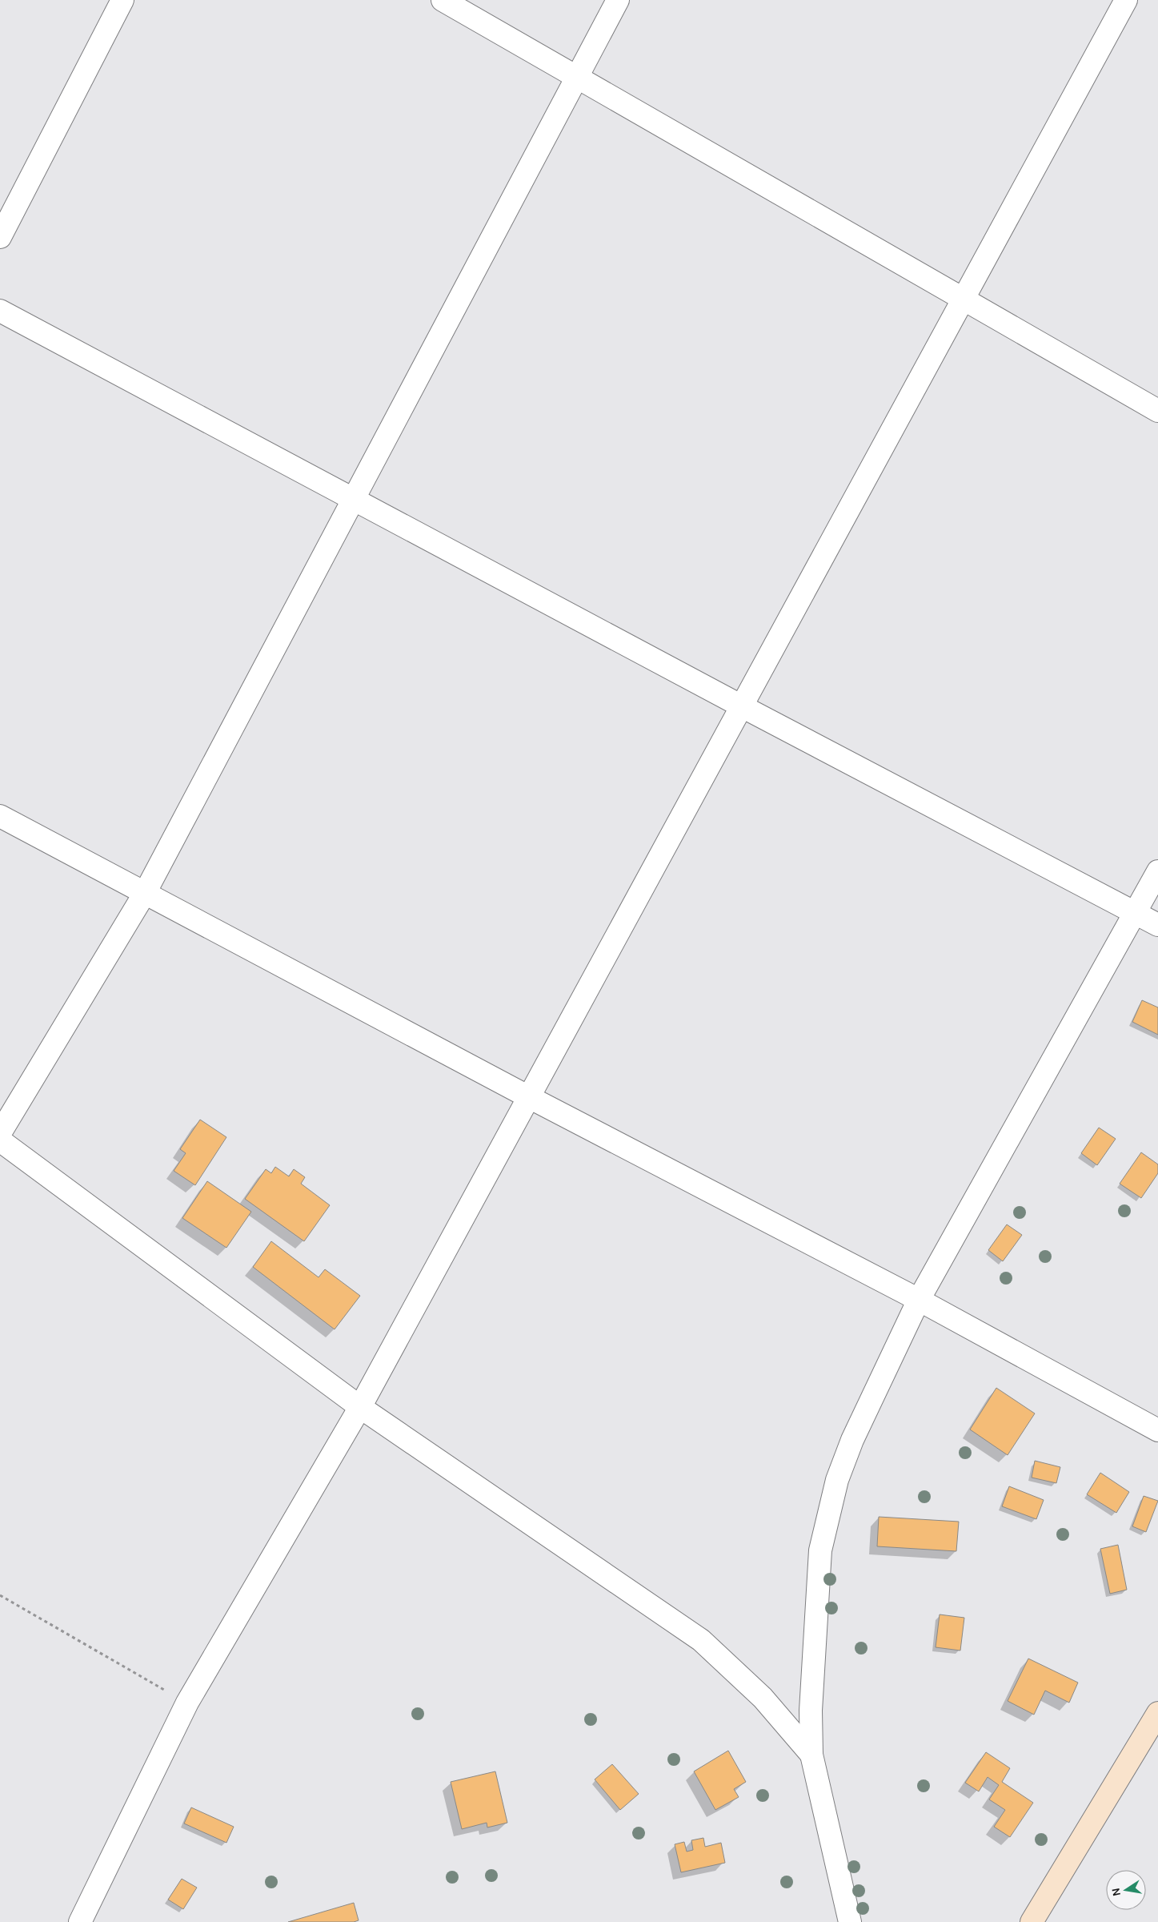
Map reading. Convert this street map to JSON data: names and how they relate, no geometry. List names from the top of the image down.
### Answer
{
  "north": "left"
}
